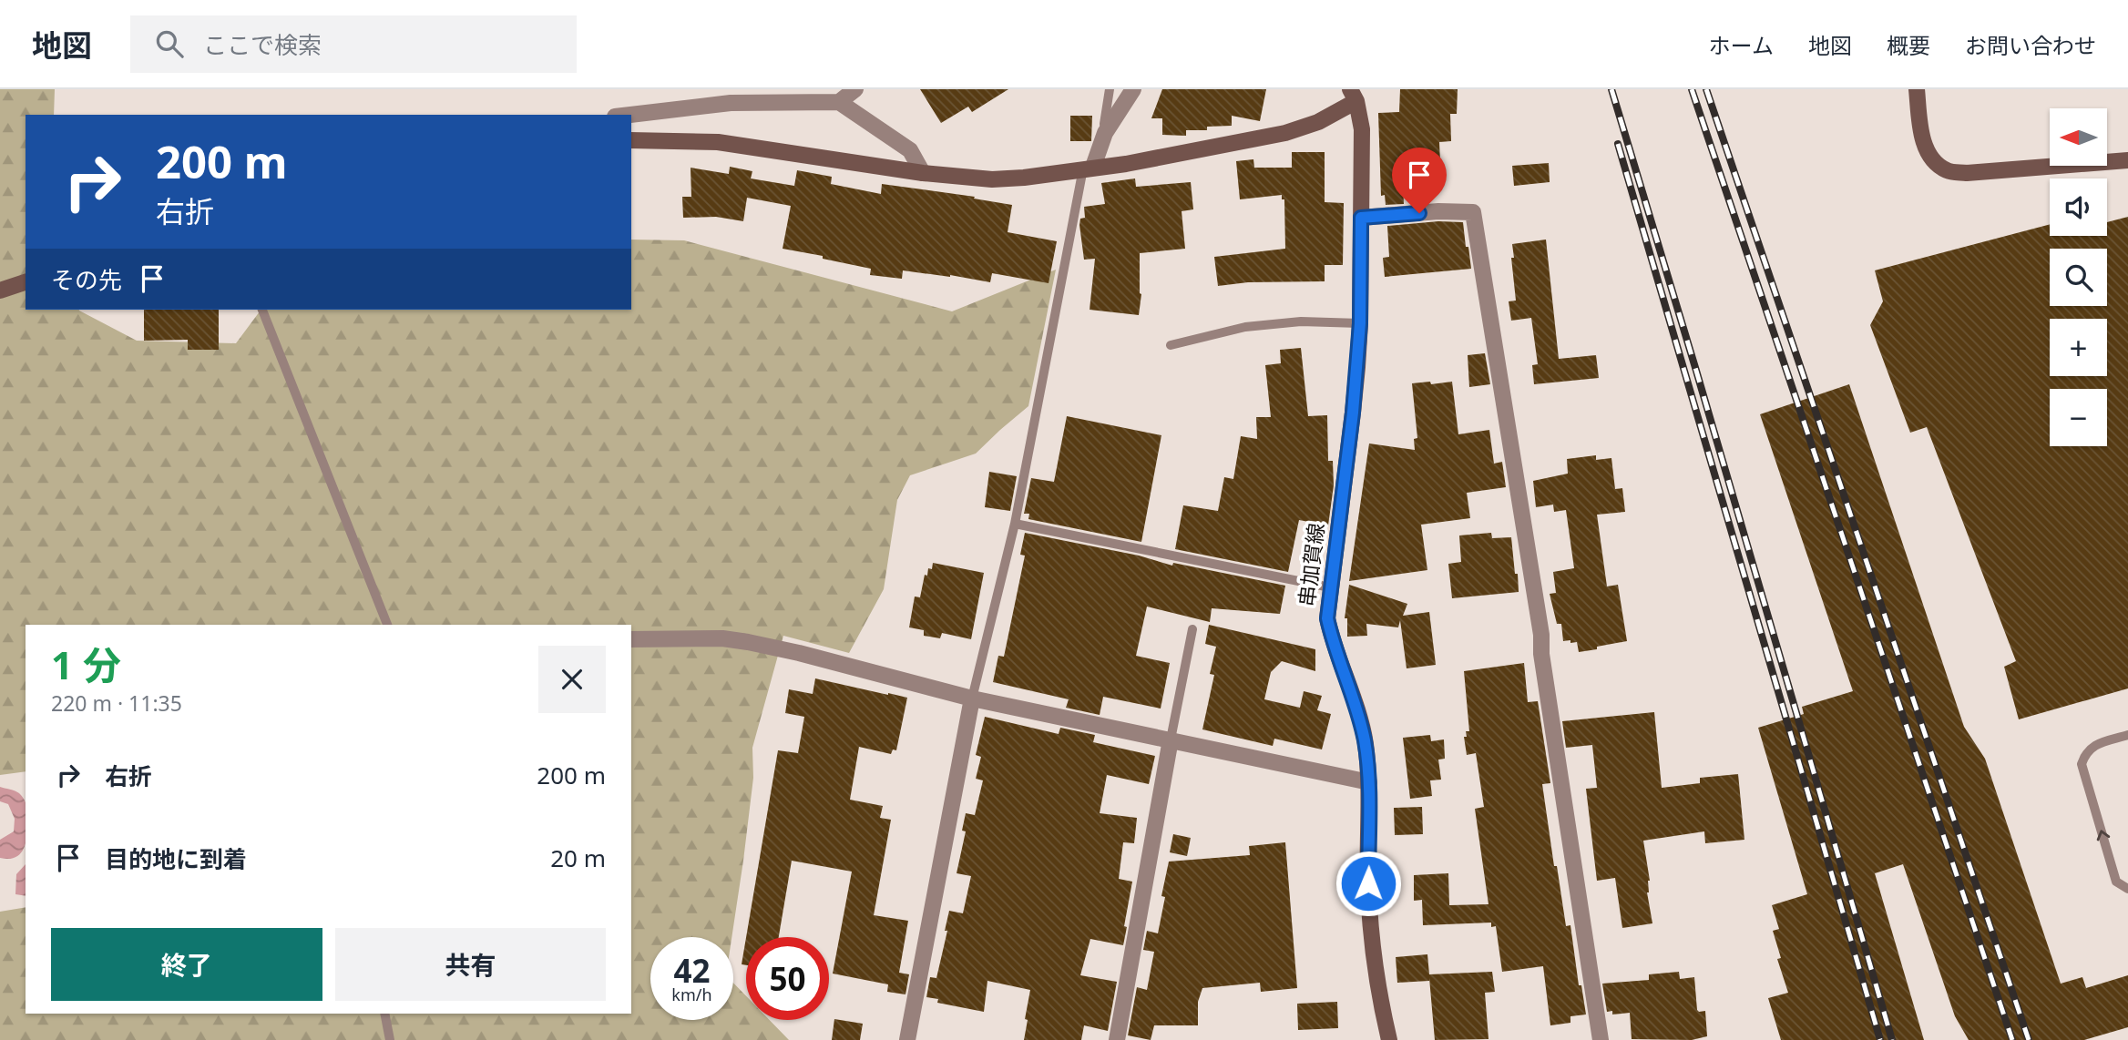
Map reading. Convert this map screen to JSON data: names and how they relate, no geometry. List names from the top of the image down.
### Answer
{
  "streets": {
    "street": ["串加賀線"]
  },
  "north": "left",
  "page": {
    "header": "地図",
    "search": "ここで検索",
    "nav": [
      "ホーム",
      "地図",
      "概要",
      "お問い合わせ"
    ],
    "map_buttons": ["+", "−"],
    "turn": ["200 m", "右折"],
    "then": "その先",
    "heading": ["1 分", "220 m · 11:35"],
    "list": [
      {
        "name": "右折",
        "value": "200 m"
      },
      {
        "name": "目的地に到着",
        "value": "20 m"
      }
    ],
    "buttons": ["終了", "共有"],
    "speed": "42 km/h",
    "limit": "50"
  }
}
